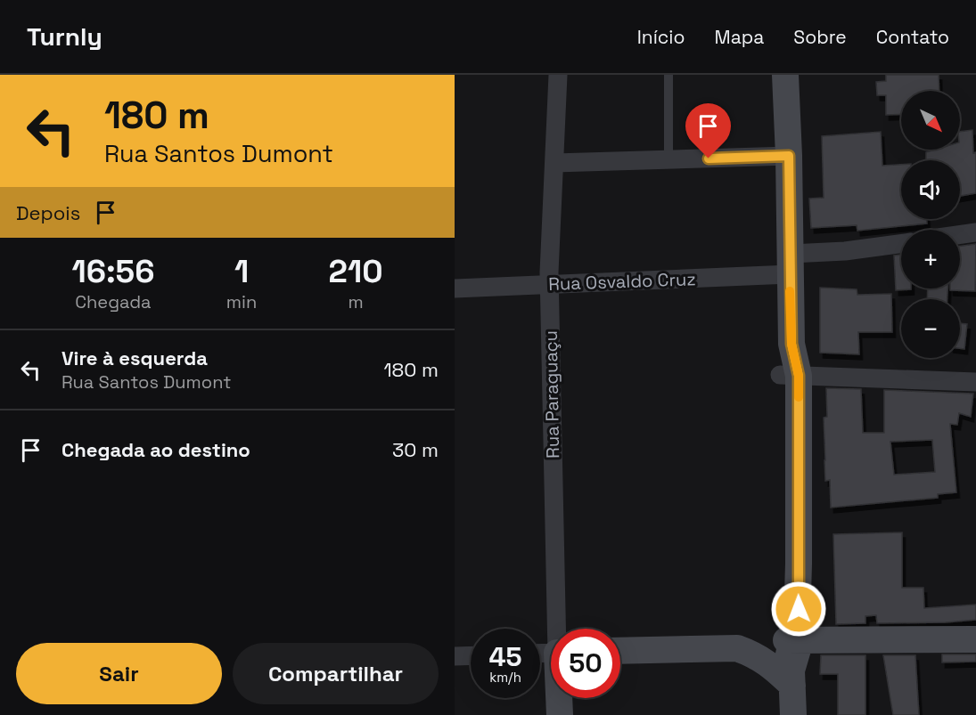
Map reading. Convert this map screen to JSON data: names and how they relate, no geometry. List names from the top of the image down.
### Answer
{
  "streets": {
    "main road": ["Rua Paraguaçu"],
    "street": ["Rua Osvaldo Cruz"]
  },
  "crossings": [
    ["Rua Osvaldo Cruz", "Rua Paraguaçu"]
  ],
  "north": "bottom right",
  "page": {
    "header": "Turnly",
    "nav": [
      "Início",
      "Mapa",
      "Sobre",
      "Contato"
    ],
    "turn": ["180 m", "Rua Santos Dumont"],
    "map_buttons": ["+", "−"],
    "then": "Depois",
    "eta": [
      "16:56",
      "Chegada",
      "1",
      "min",
      "210",
      "m"
    ],
    "list": [
      {
        "name": "Vire à esquerda",
        "note": "Rua Santos Dumont",
        "value": "180 m"
      },
      {
        "name": "Chegada ao destino",
        "value": "30 m"
      }
    ],
    "speed": "45 km/h",
    "limit": "50",
    "buttons": ["Sair", "Compartilhar"]
  }
}
